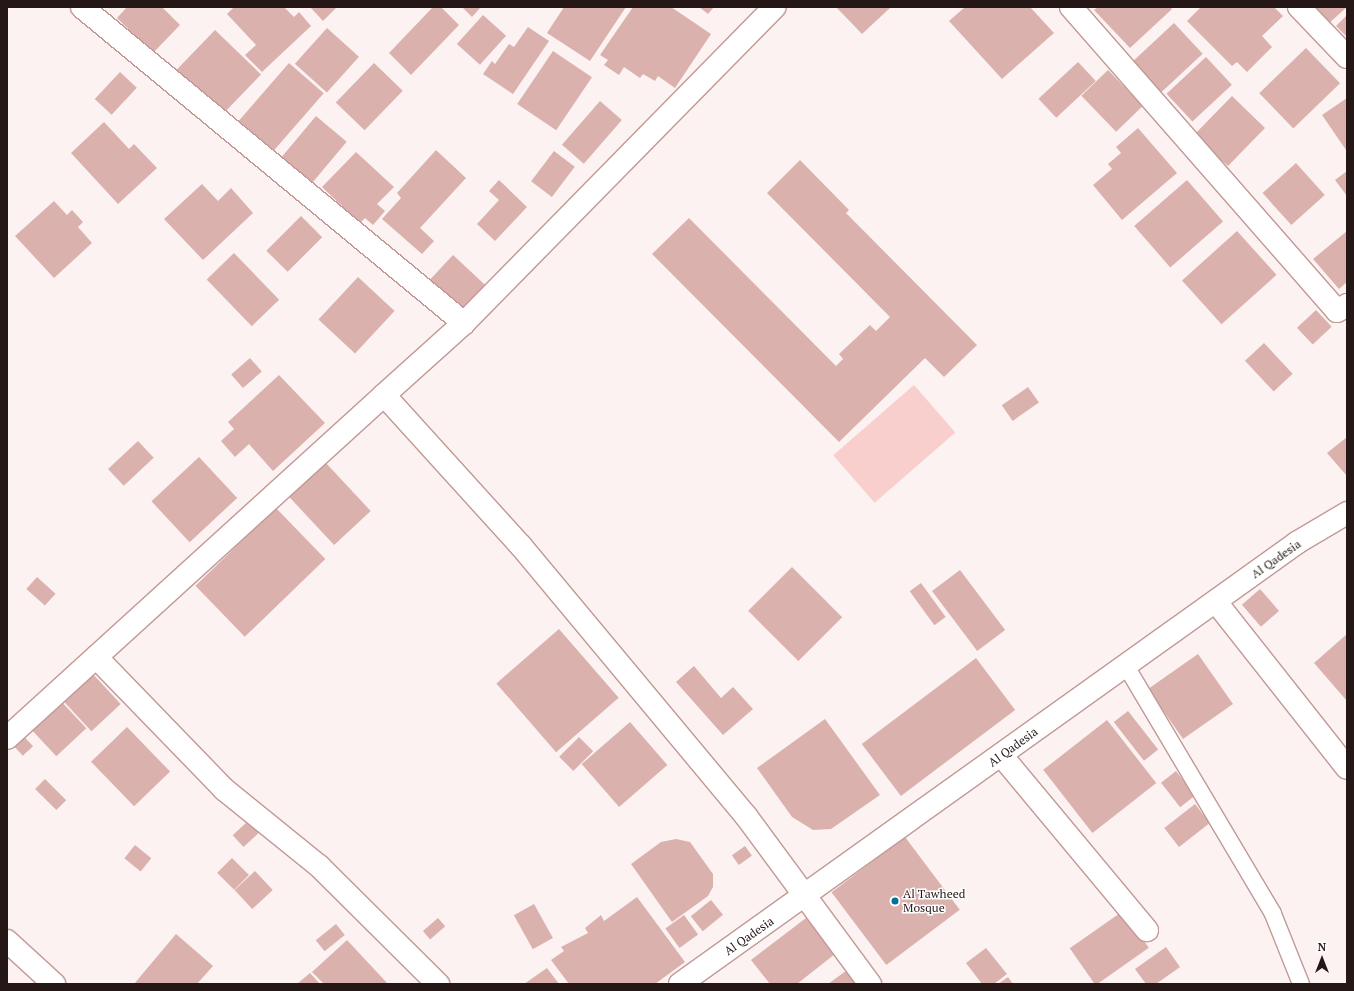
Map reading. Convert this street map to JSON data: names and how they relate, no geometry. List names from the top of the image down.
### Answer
{
  "streets": {
    "street": ["Al Qadesia"]
  },
  "places": ["Al Tawheed Mosque"],
  "north": "top"
}
